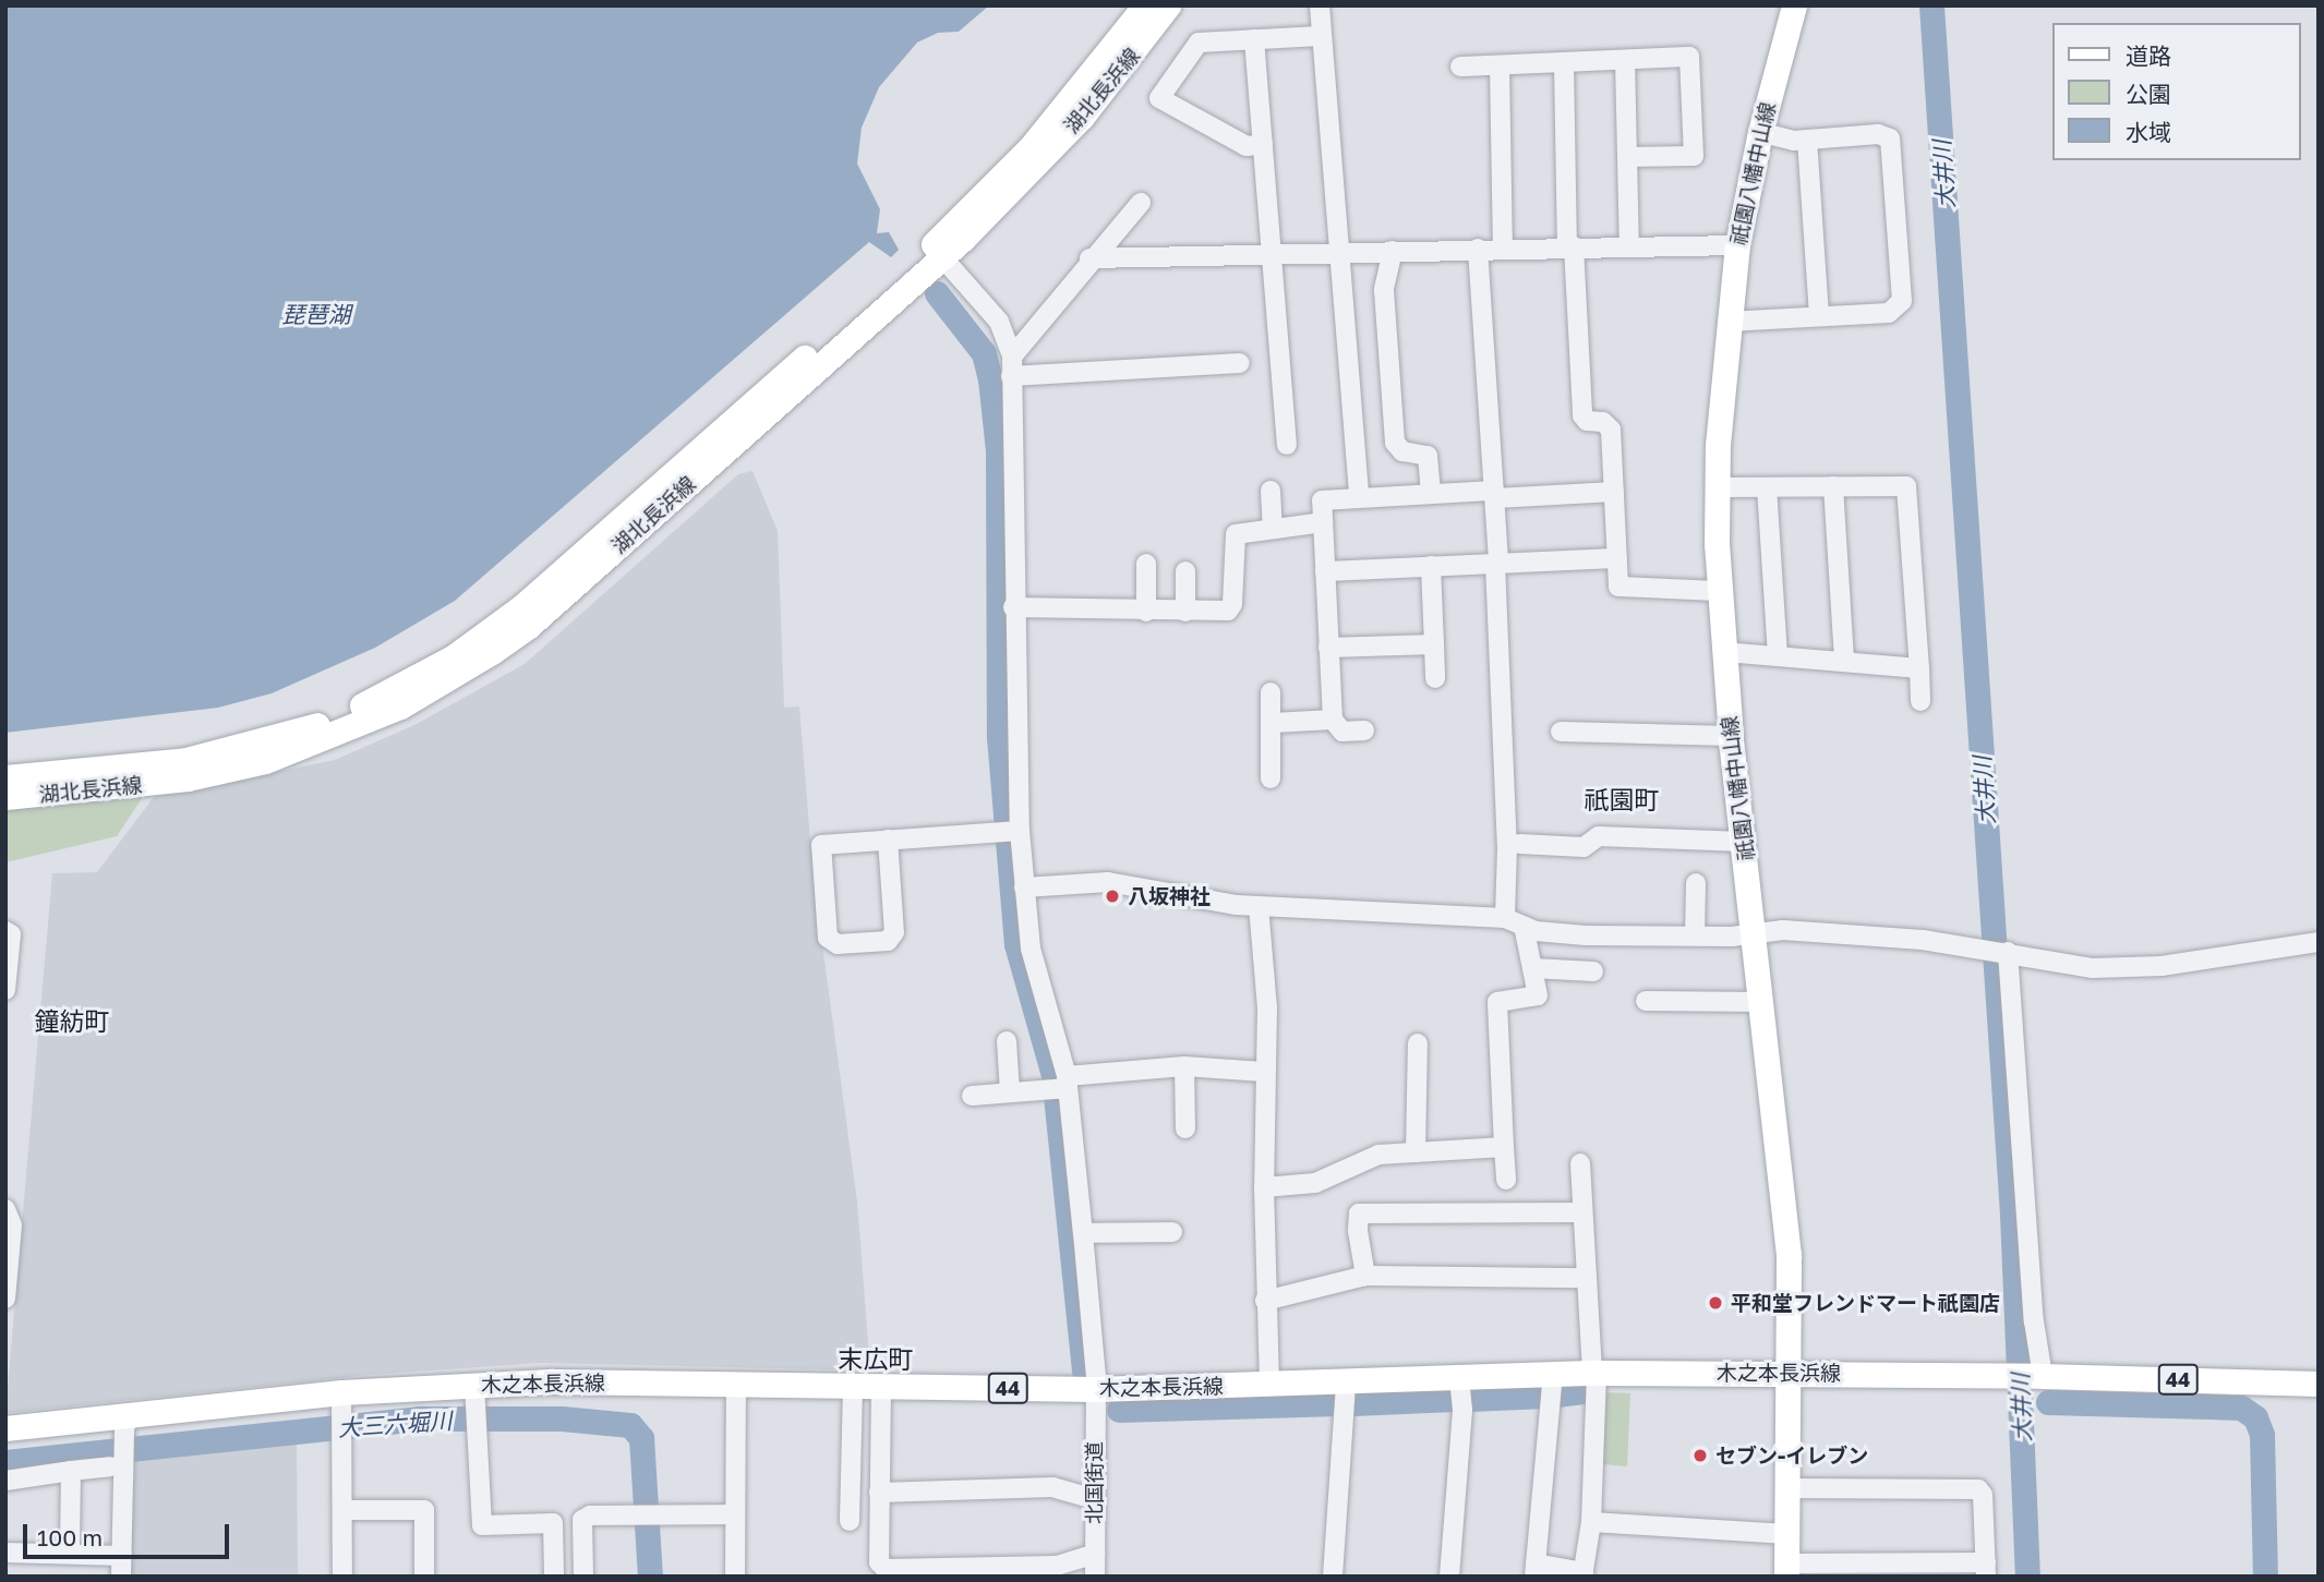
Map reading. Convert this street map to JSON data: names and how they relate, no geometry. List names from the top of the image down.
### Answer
{
  "streets": {
    "main road": [
      "湖北長浜線",
      "祇園八幡中山線",
      "木之本長浜線",
      "44"
    ],
    "street": ["北国街道"]
  },
  "crossings": [
    ["祇園八幡中山線", "木之本長浜線"],
    ["木之本長浜線", "北国街道"]
  ],
  "districts": ["祇園町", "鐘紡町", "末広町"],
  "water": ["大井川", "琵琶湖", "大三六堀川"],
  "places": ["八坂神社", "平和堂フレンドマート祇園店", "セブン-イレブン"],
  "legend": ["道路", "公園", "水域"],
  "scale_bar": "100 m"
}
